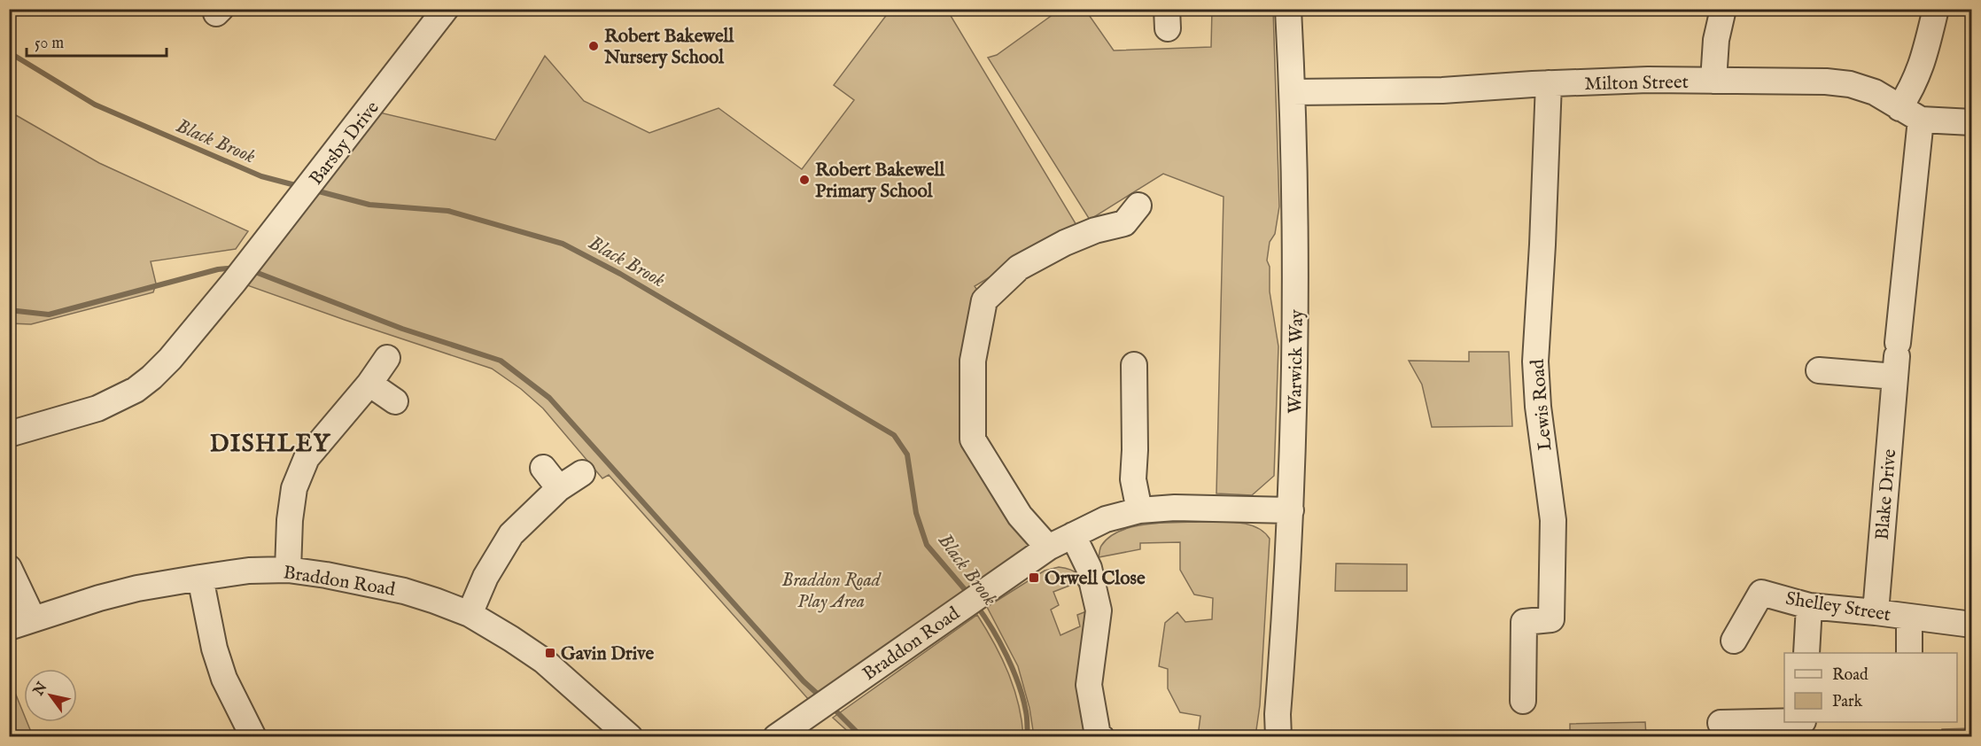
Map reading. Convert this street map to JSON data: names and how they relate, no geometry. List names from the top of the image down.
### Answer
{
  "streets": {
    "street": [
      "Milton Street",
      "Barsby Drive",
      "Warwick Way",
      "Lewis Road",
      "Blake Drive",
      "Braddon Road",
      "Shelley Street"
    ]
  },
  "crossings": [
    ["Milton Street", "Warwick Way"],
    ["Milton Street", "Lewis Road"],
    ["Milton Street", "Blake Drive"],
    ["Warwick Way", "Braddon Road"],
    ["Blake Drive", "Shelley Street"]
  ],
  "districts": ["DISHLEY"],
  "water": ["Black Brook"],
  "parks": ["Braddon Road Play Area"],
  "places": {
    "other": ["Robert Bakewell Nursery School", "Robert Bakewell Primary School"],
    "transit": ["Orwell Close", "Gavin Drive"]
  },
  "legend": ["Road", "Park"],
  "scale_bar": "50 m",
  "north": "top left"
}
